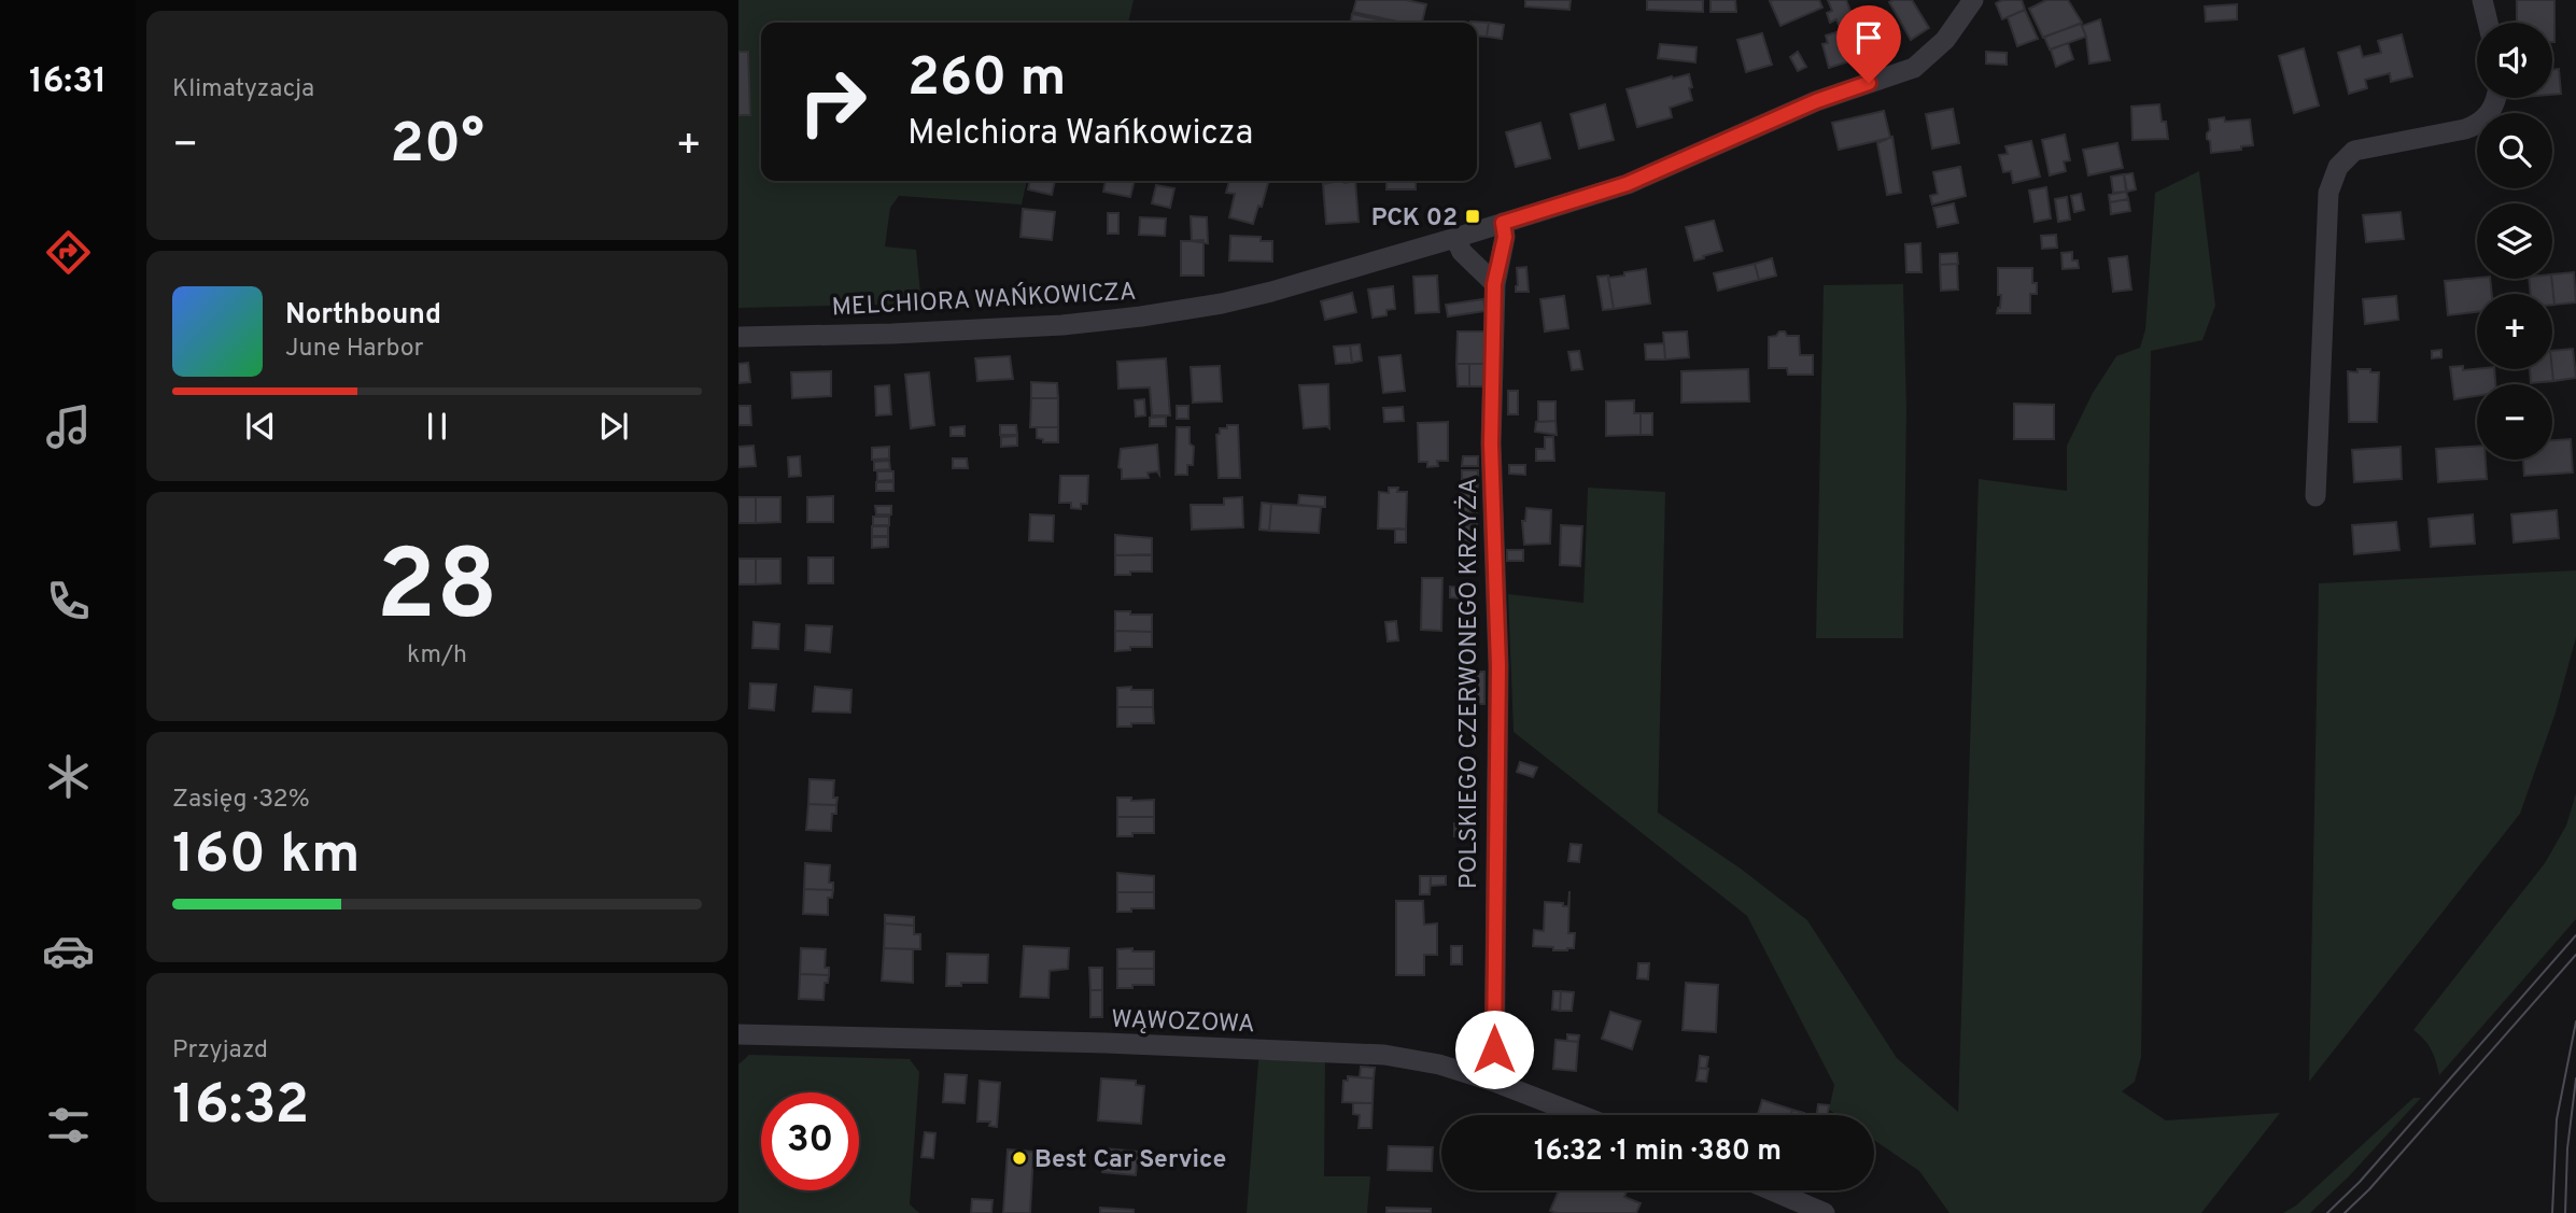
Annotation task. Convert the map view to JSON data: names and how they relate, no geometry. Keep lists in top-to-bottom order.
{
  "streets": {
    "street": ["MELCHIORA WAŃKOWICZA", "POLSKIEGO CZERWONEGO KRZYŻA", "WĄWOZOWA"]
  },
  "crossings": [
    ["MELCHIORA WAŃKOWICZA", "POLSKIEGO CZERWONEGO KRZYŻA"],
    ["POLSKIEGO CZERWONEGO KRZYŻA", "WĄWOZOWA"]
  ],
  "places": {
    "transit": ["PCK 02"],
    "other": ["Best Car Service"]
  },
  "page": {
    "tabs": "16:31",
    "tile": [
      "Klimatyzacja",
      ["28", "km/h"],
      ["Zasięg · 32%", "160 km"],
      ["Przyjazd", "16:32"]
    ],
    "map_buttons": ["+", "−"],
    "turn": ["260 m", "Melchiora Wańkowicza"],
    "heat": ["−", "20°", "+"],
    "song": ["Northbound", "June Harbor"],
    "limit": "30",
    "trip": "16:32 · 1 min · 380 m"
  }
}
